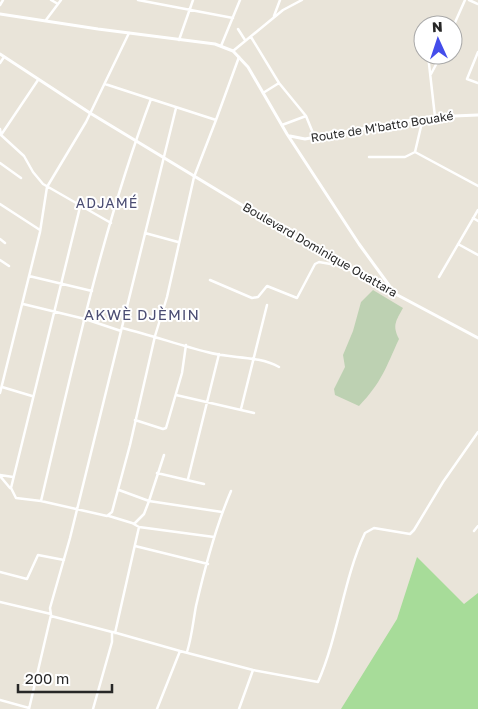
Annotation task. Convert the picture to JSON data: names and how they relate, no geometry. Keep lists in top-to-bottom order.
{
  "streets": {
    "street": ["Route de M'batto Bouaké", "Boulevard Dominique Ouattara"]
  },
  "districts": ["ADJAMÉ", "AKWÈ DJÈMIN"],
  "scale_bar": "200 m",
  "north": "top"
}
